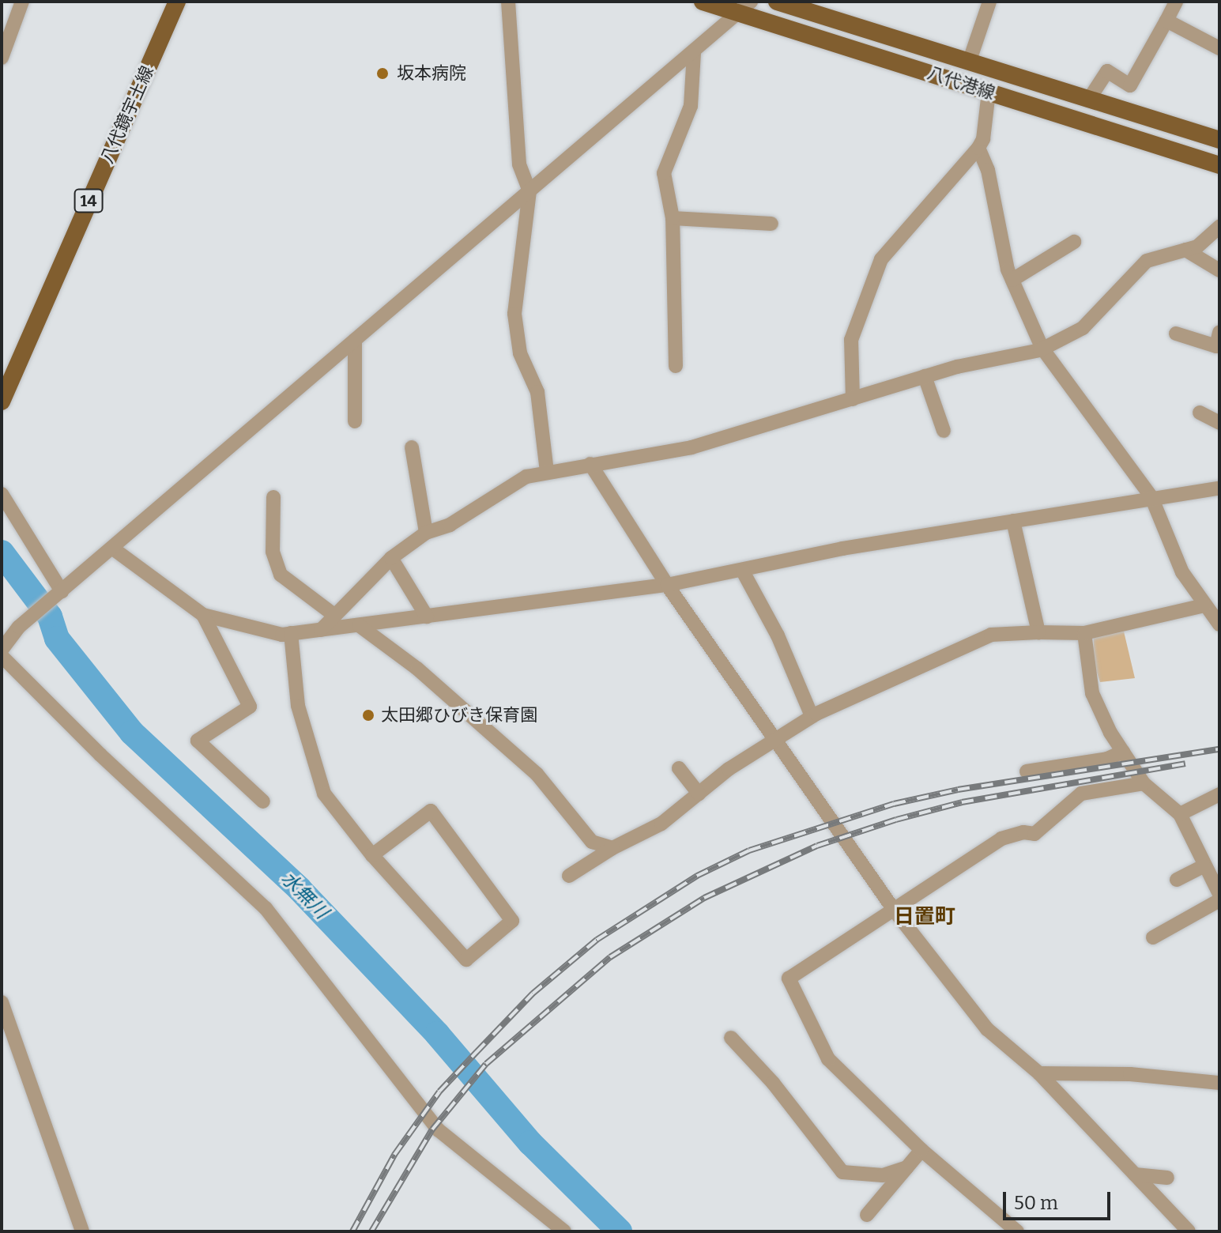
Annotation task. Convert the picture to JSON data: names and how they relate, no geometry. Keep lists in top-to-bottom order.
{
  "streets": {
    "main road": ["八代港線", "八代鏡宇土線", "14"]
  },
  "districts": ["日置町"],
  "water": ["水無川"],
  "places": ["坂本病院", "太田郷ひびき保育園"],
  "scale_bar": "50 m"
}
